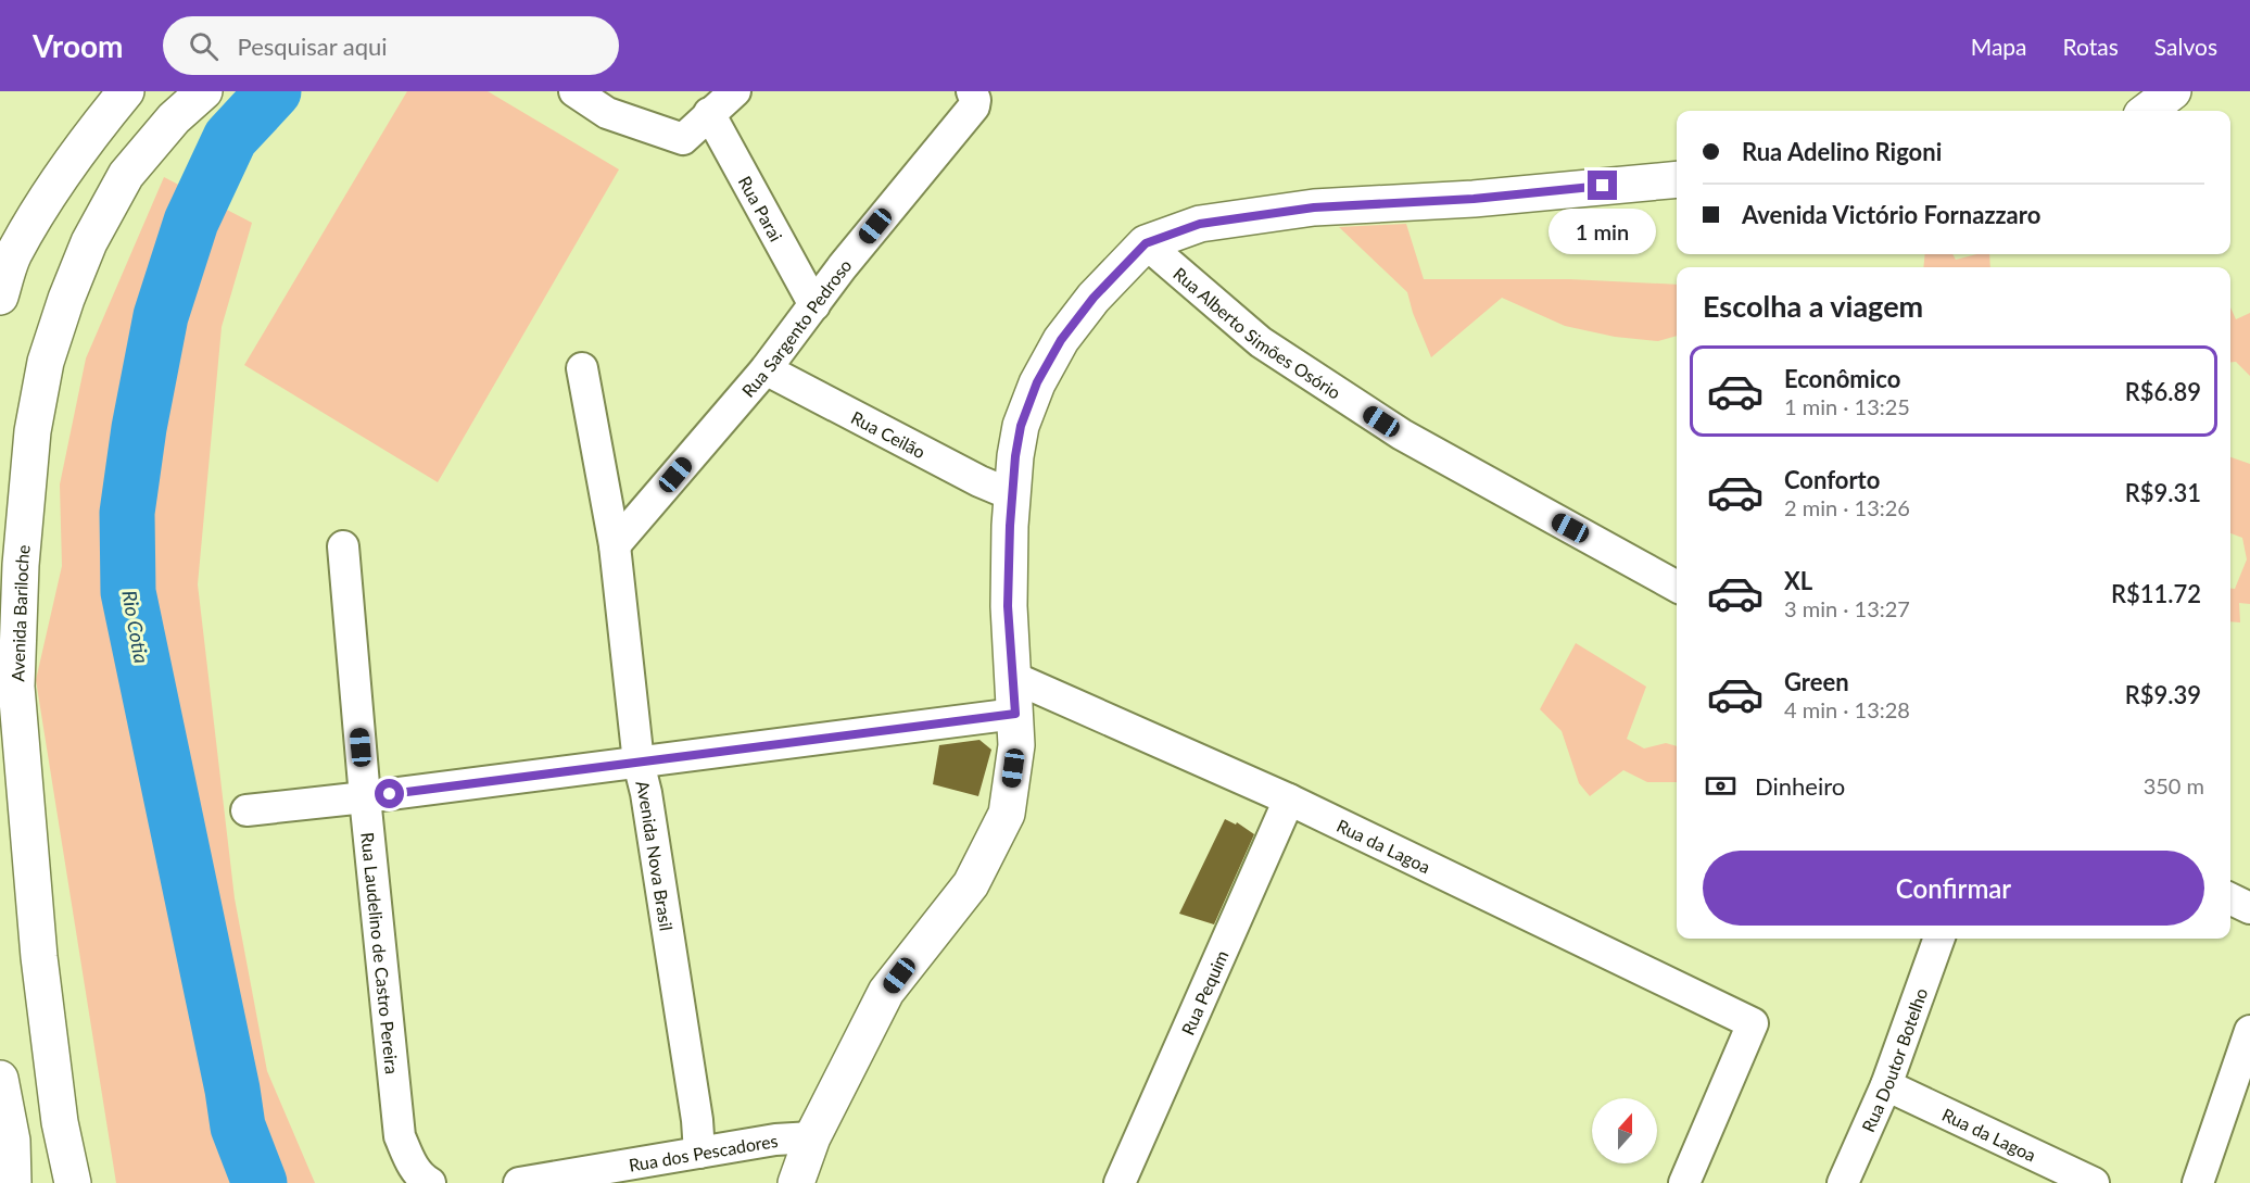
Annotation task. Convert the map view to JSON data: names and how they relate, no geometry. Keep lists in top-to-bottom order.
{
  "streets": {
    "street": [
      "Rua Parai",
      "Rua Sargento Pedroso",
      "Rua Alberto Simões Osório",
      "Rua Ceilão",
      "Avenida Bariloche",
      "Rua da Lagoa",
      "Avenida Nova Brasil",
      "Rua Laudelino de Castro Pereira",
      "Rua Pequim",
      "Rua Doutor Botelho",
      "Rua dos Pescadores"
    ]
  },
  "crossings": [
    ["Rua Parai", "Rua Sargento Pedroso"],
    ["Rua Sargento Pedroso", "Rua Ceilão"],
    ["Rua Sargento Pedroso", "Avenida Nova Brasil"],
    ["Rua da Lagoa", "Rua Pequim"],
    ["Rua da Lagoa", "Rua Doutor Botelho"],
    ["Avenida Nova Brasil", "Rua dos Pescadores"]
  ],
  "water": ["Rio Cotia"],
  "north": "top",
  "page": {
    "header": "Vroom",
    "search": "Pesquisar aqui",
    "nav": ["Mapa", "Rotas", "Salvos"],
    "banner": ["Rua Adelino Rigoni", "Avenida Victório Fornazzaro"],
    "bubble": "1 min",
    "heading": "Escolha a viagem",
    "list": [
      {
        "name": "Econômico",
        "note": "1 min · 13:25",
        "value": "R$6.89"
      },
      {
        "name": "Conforto",
        "note": "2 min · 13:26",
        "value": "R$9.31"
      },
      {
        "name": "XL",
        "note": "3 min · 13:27",
        "value": "R$11.72"
      },
      {
        "name": "Green",
        "note": "4 min · 13:28",
        "value": "R$9.39"
      }
    ],
    "pay": ["Dinheiro", "350 m"],
    "buttons": "Confirmar"
  }
}
